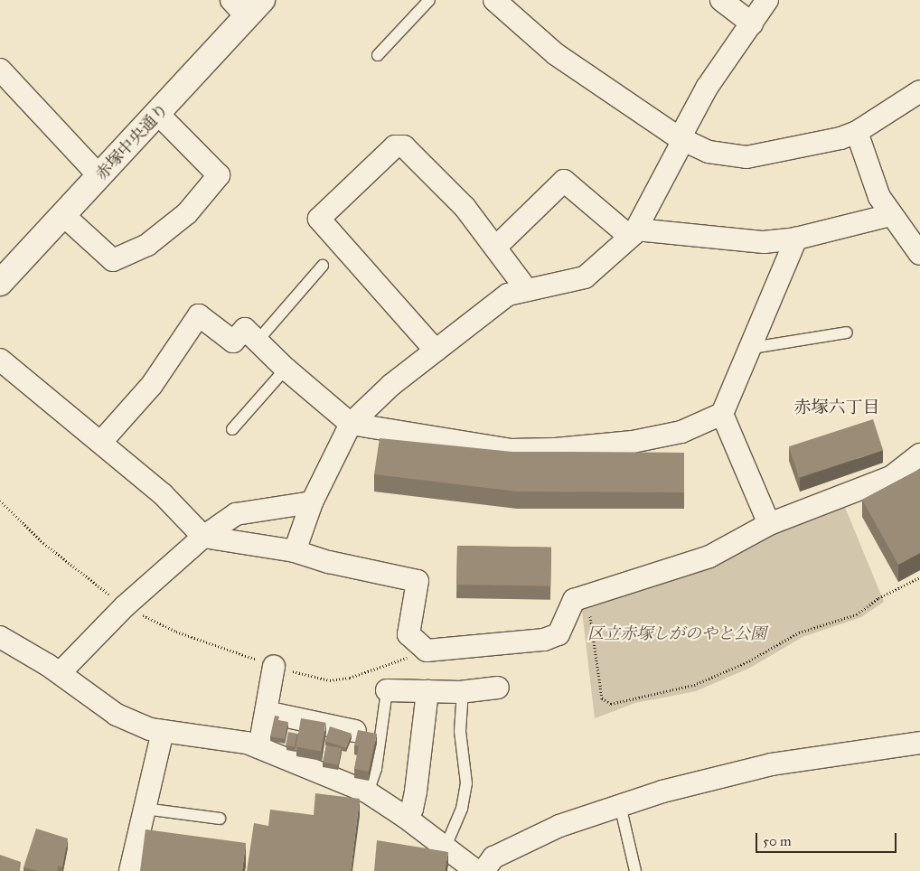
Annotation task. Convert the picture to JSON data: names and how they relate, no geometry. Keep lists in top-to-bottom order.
{
  "streets": {
    "street": ["赤塚中央通り"]
  },
  "districts": ["赤塚六丁目"],
  "parks": ["区立赤塚しがのやと公園"],
  "scale_bar": "50 m"
}
